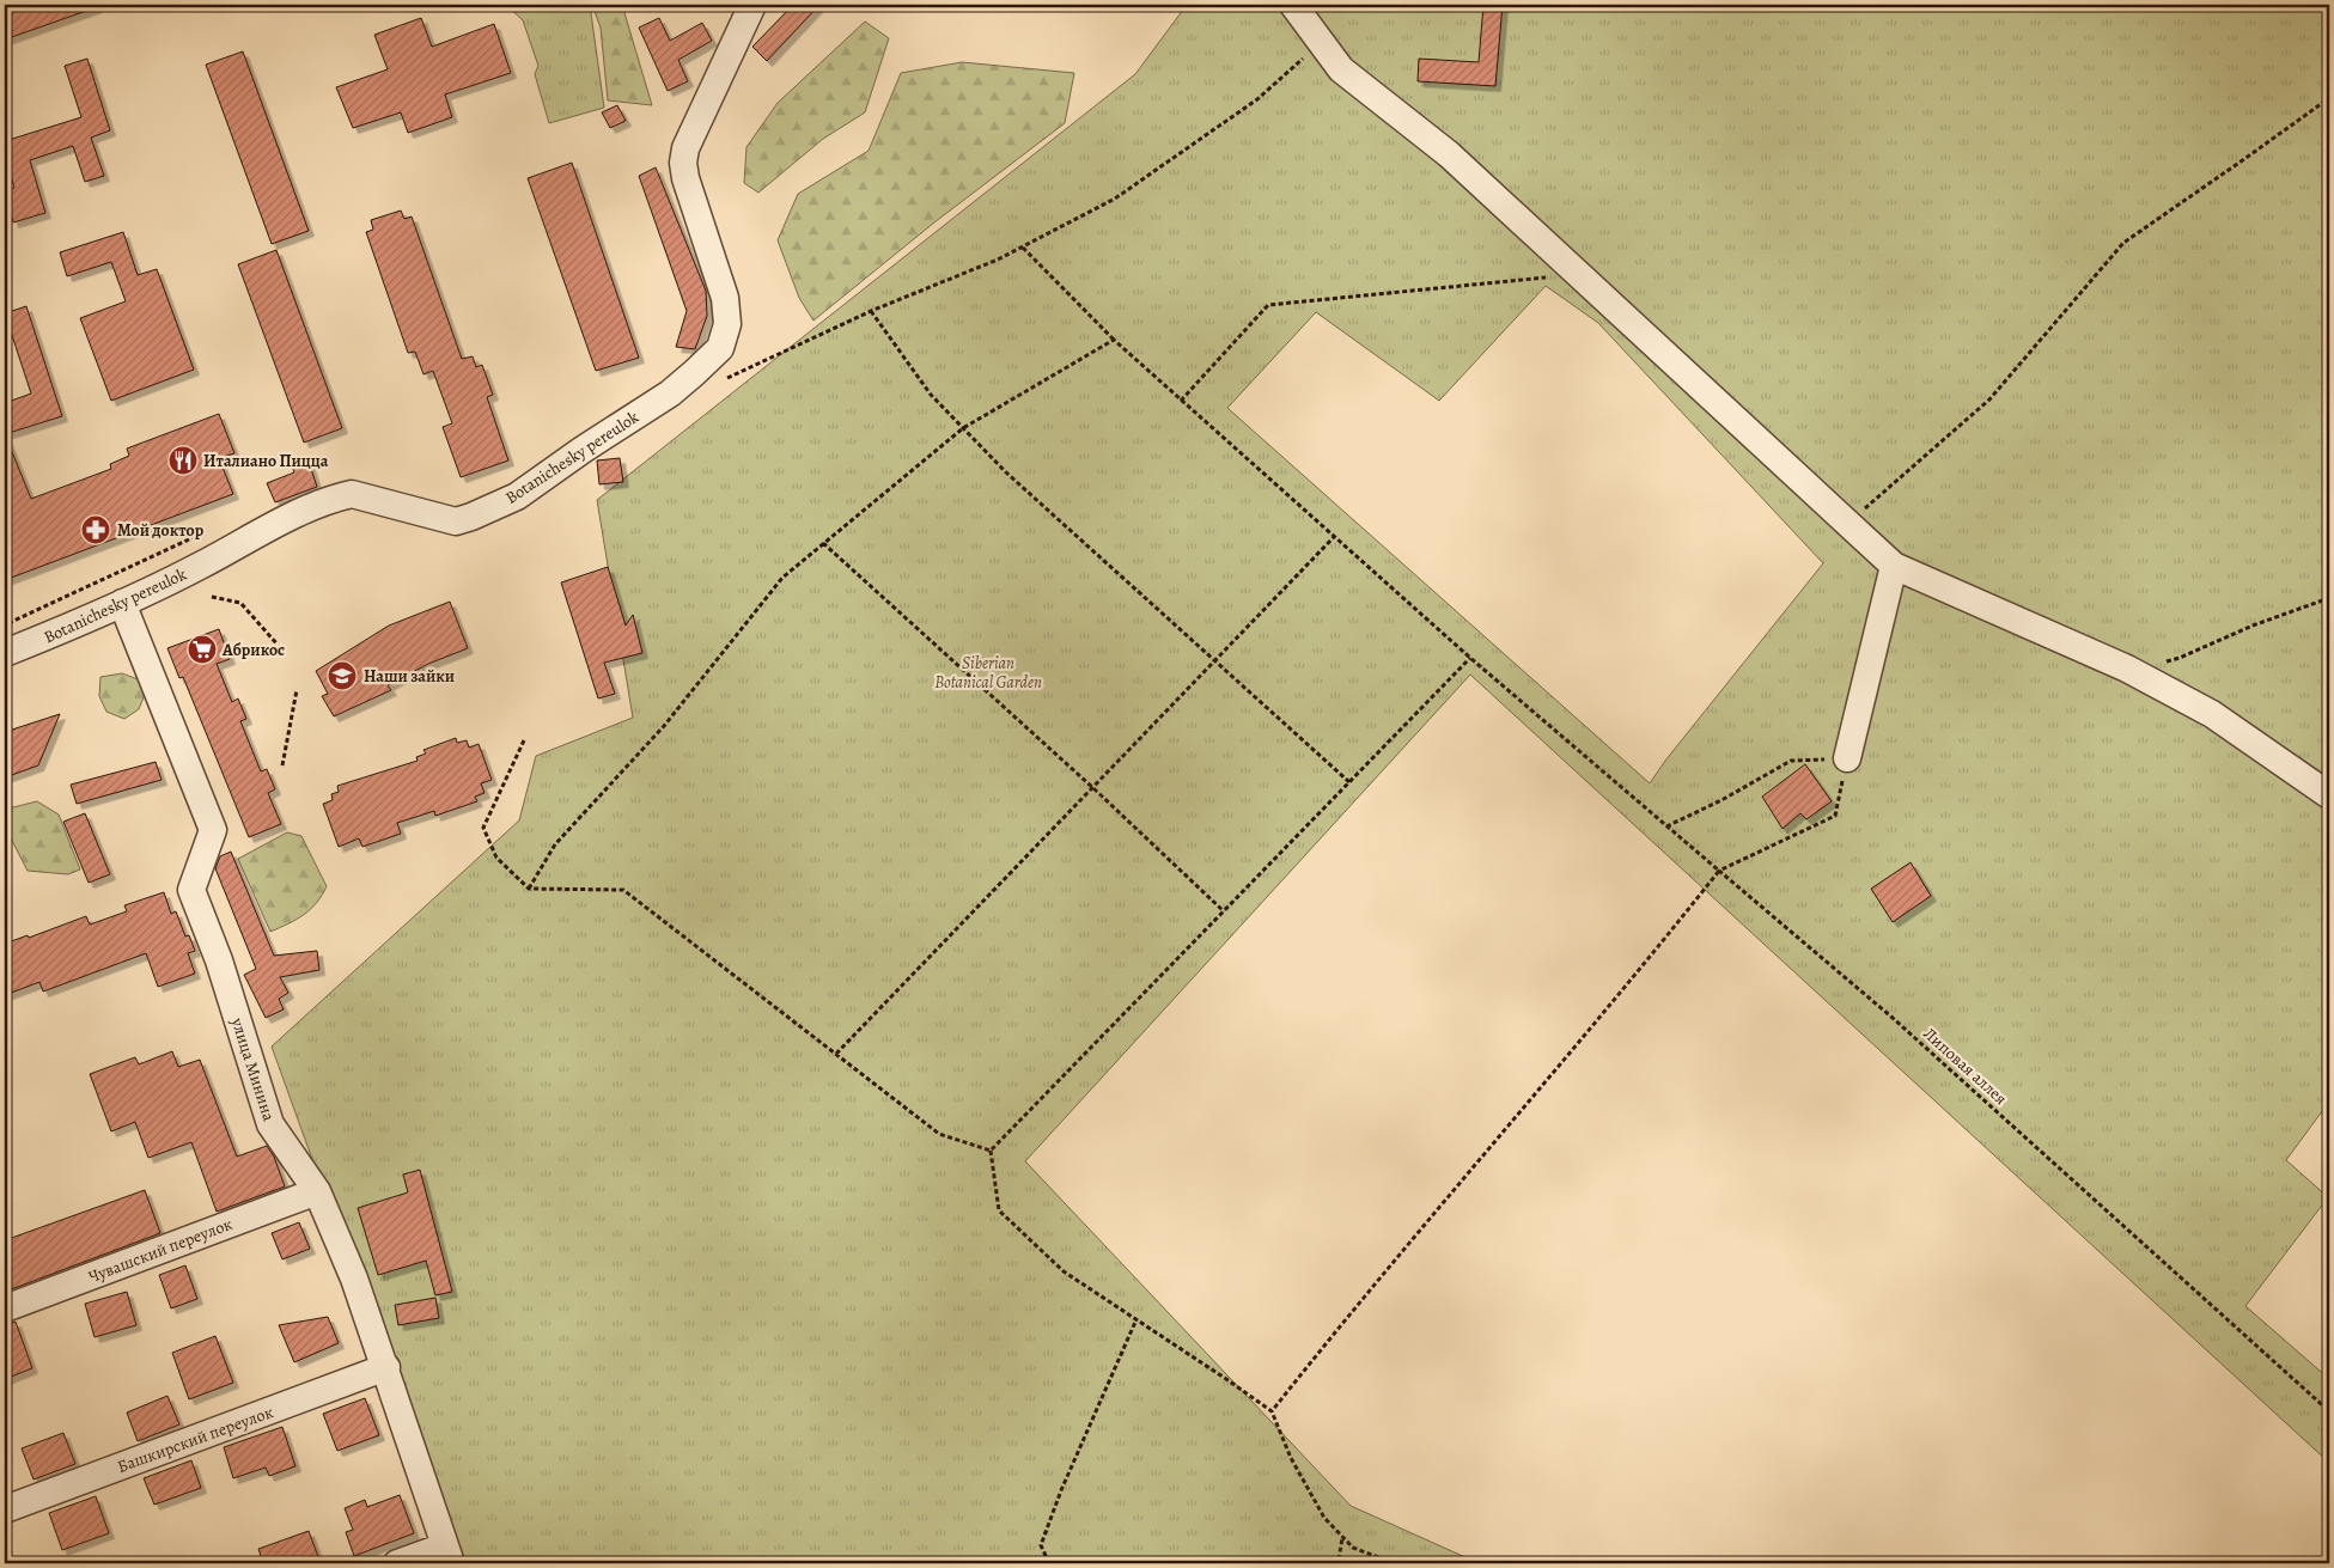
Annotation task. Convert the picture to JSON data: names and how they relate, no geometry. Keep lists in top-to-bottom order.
{
  "streets": {
    "street": [
      "Botanichesky pereulok",
      "улица Минина",
      "Чувашский переулок",
      "Башкирский переулок"
    ],
    "path": ["Липовая аллея"]
  },
  "crossings": [
    ["Botanichesky pereulok", "улица Минина"],
    ["улица Минина", "Чувашский переулок"],
    ["улица Минина", "Башкирский переулок"]
  ],
  "parks": ["Siberian Botanical Garden"],
  "places": {
    "restaurant": ["Италиано Пицца"],
    "pharmacy": ["Мой доктор"],
    "supermarket": ["Абрикос"],
    "school or university": ["Наши зайки"]
  }
}
